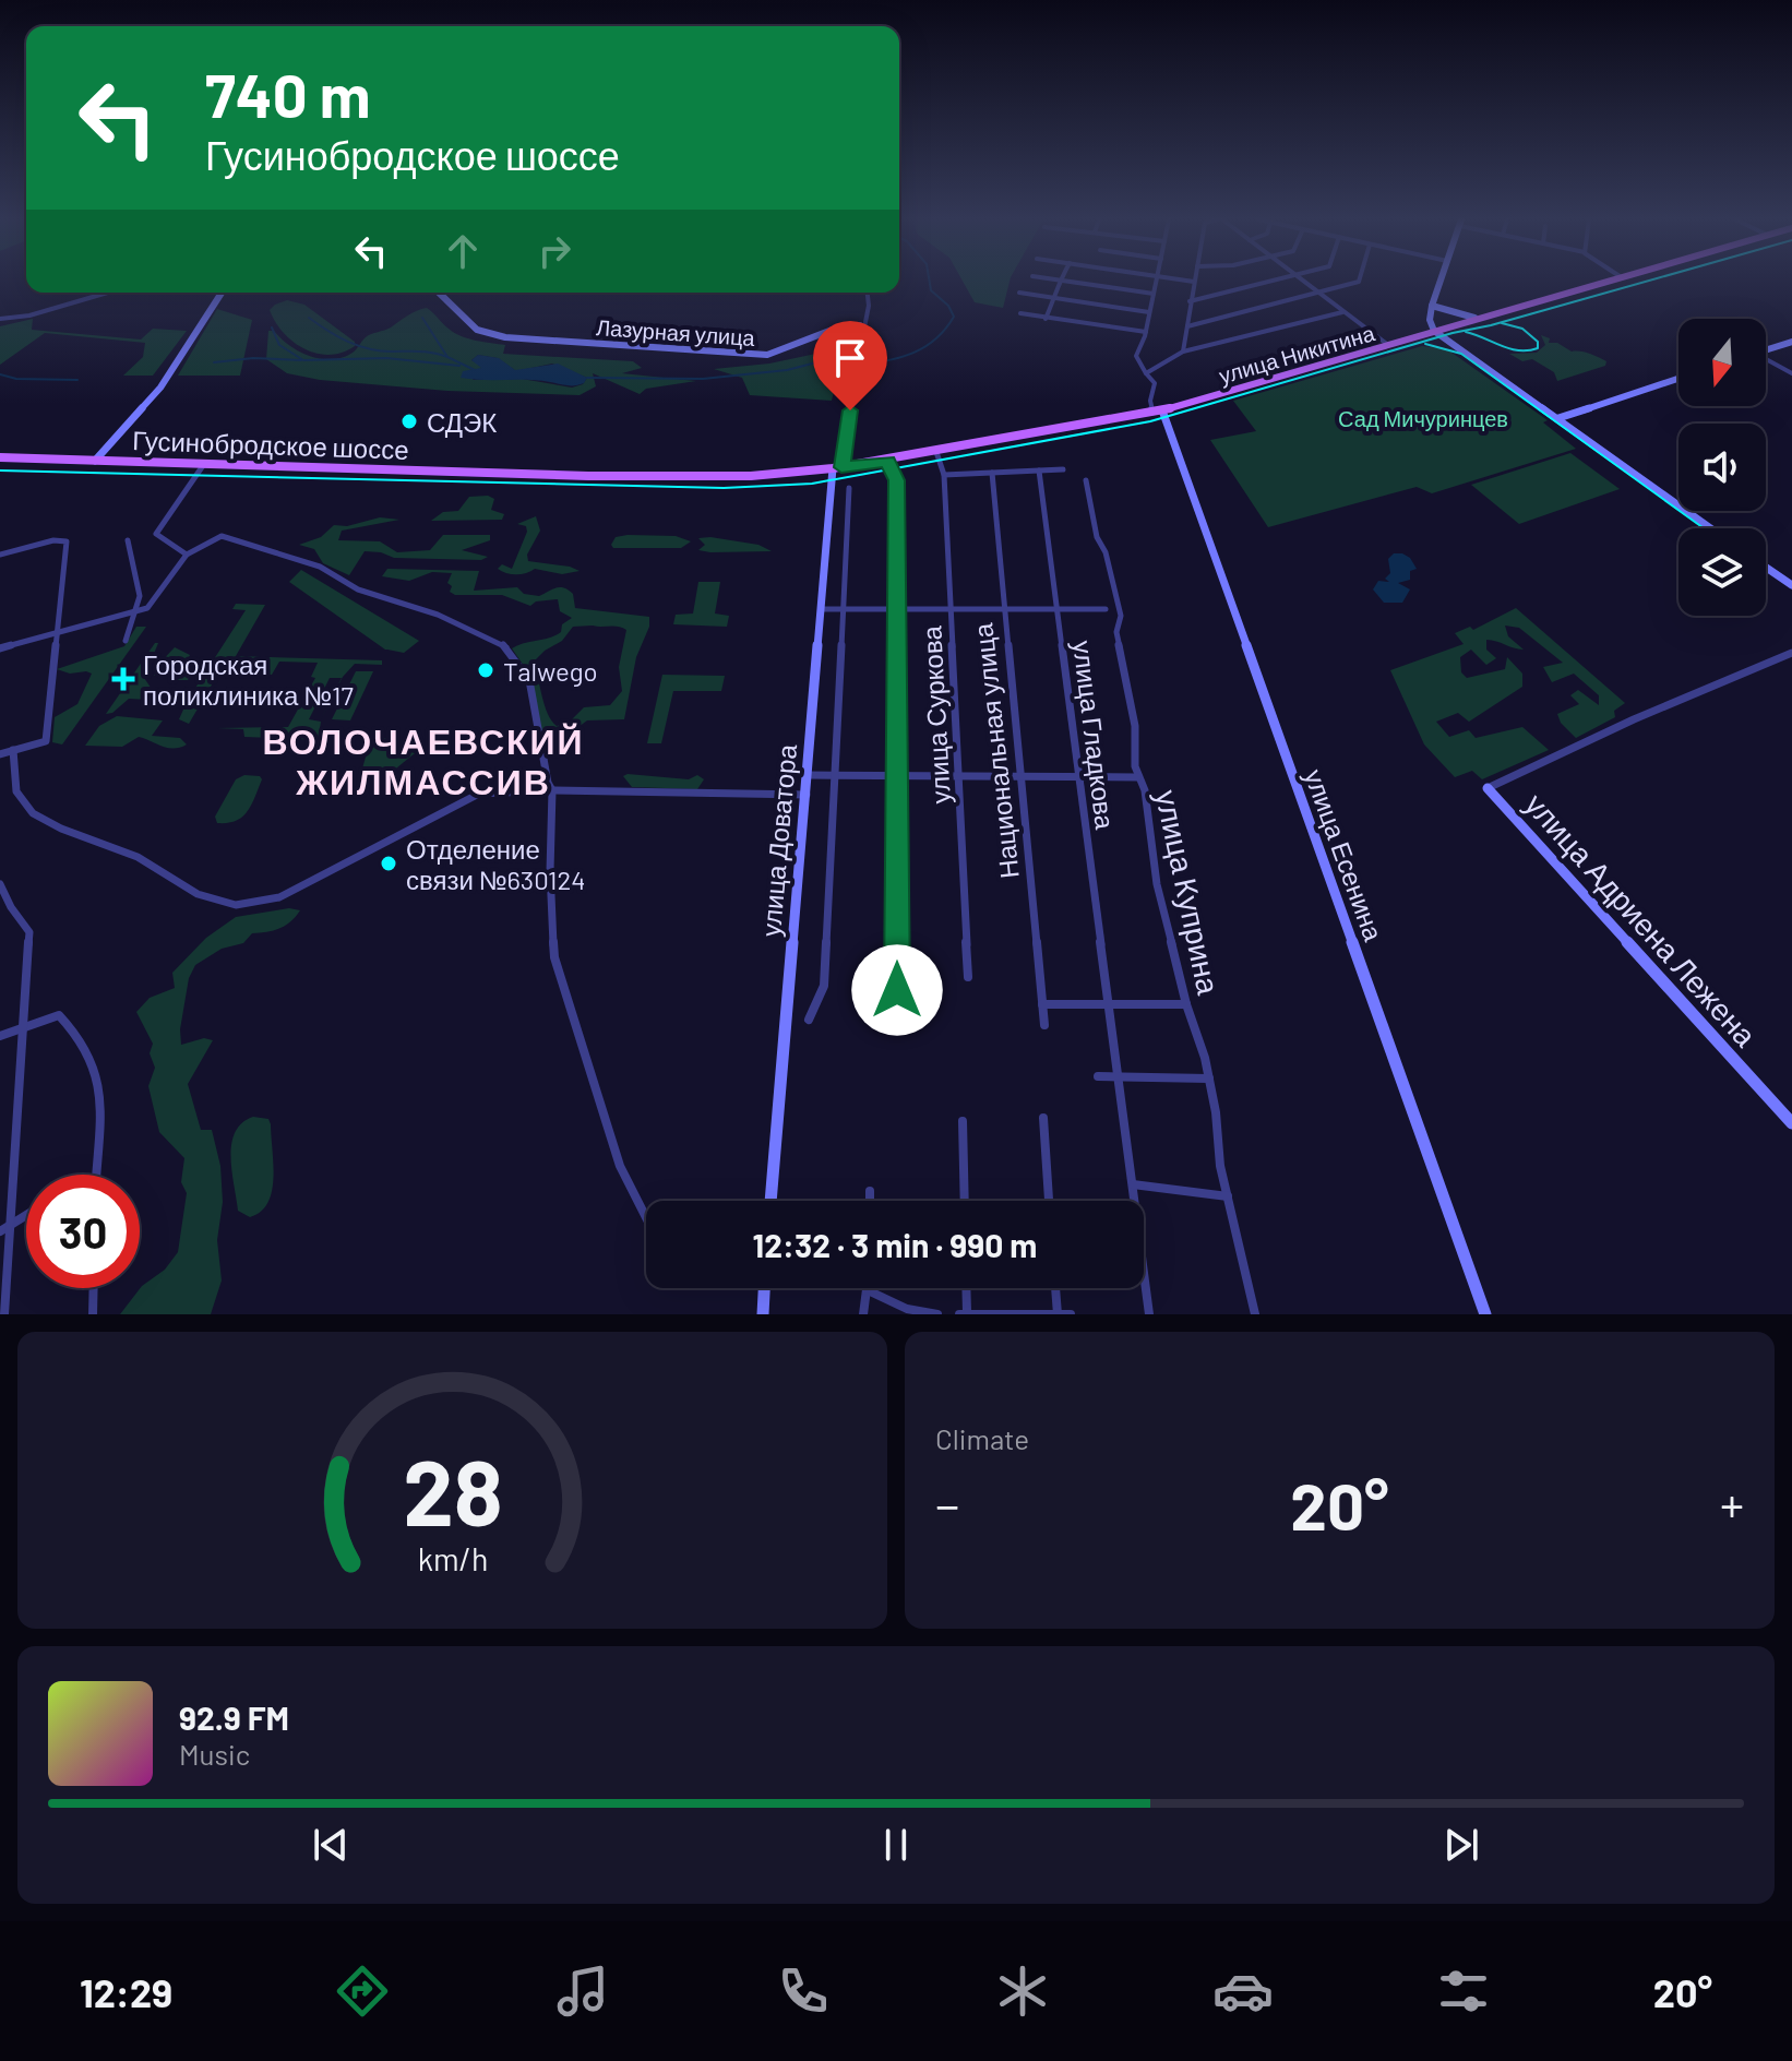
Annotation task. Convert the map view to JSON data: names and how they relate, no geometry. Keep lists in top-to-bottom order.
{
  "streets": {
    "main road": ["улица Никитина", "Гусинобродское шоссе"],
    "street": [
      "Лазурная улица",
      "улица Суркова",
      "улица Гладкова",
      "Национальная улица",
      "улица Доватора",
      "улица Есенина",
      "улица Куприна",
      "улица Адриена Лежена"
    ]
  },
  "crossings": [
    ["улица Никитина", "Гусинобродское шоссе"],
    ["улица Никитина", "улица Есенина"],
    ["Гусинобродское шоссе", "улица Суркова"],
    ["Гусинобродское шоссе", "улица Доватора"],
    ["Гусинобродское шоссе", "улица Есенина"]
  ],
  "districts": ["ВОЛОЧАЕВСКИЙ ЖИЛМАССИВ"],
  "parks": ["Сад Мичуринцев"],
  "places": {
    "other": ["СДЭК", "Talwego", "Отделение связи №630124"],
    "health": ["Городская поликлиника №17"]
  },
  "north": "bottom",
  "page": {
    "turn": ["740 m", "Гусинобродское шоссе"],
    "limit": "30",
    "trip": "12:32 · 3 min · 990 m",
    "tile": "Climate",
    "heat": ["−", "20°", "+"],
    "song": ["92.9 FM", "Music"],
    "tabs": ["12:29", "20°"],
    "gauge": ["28", "km/h"]
  }
}
